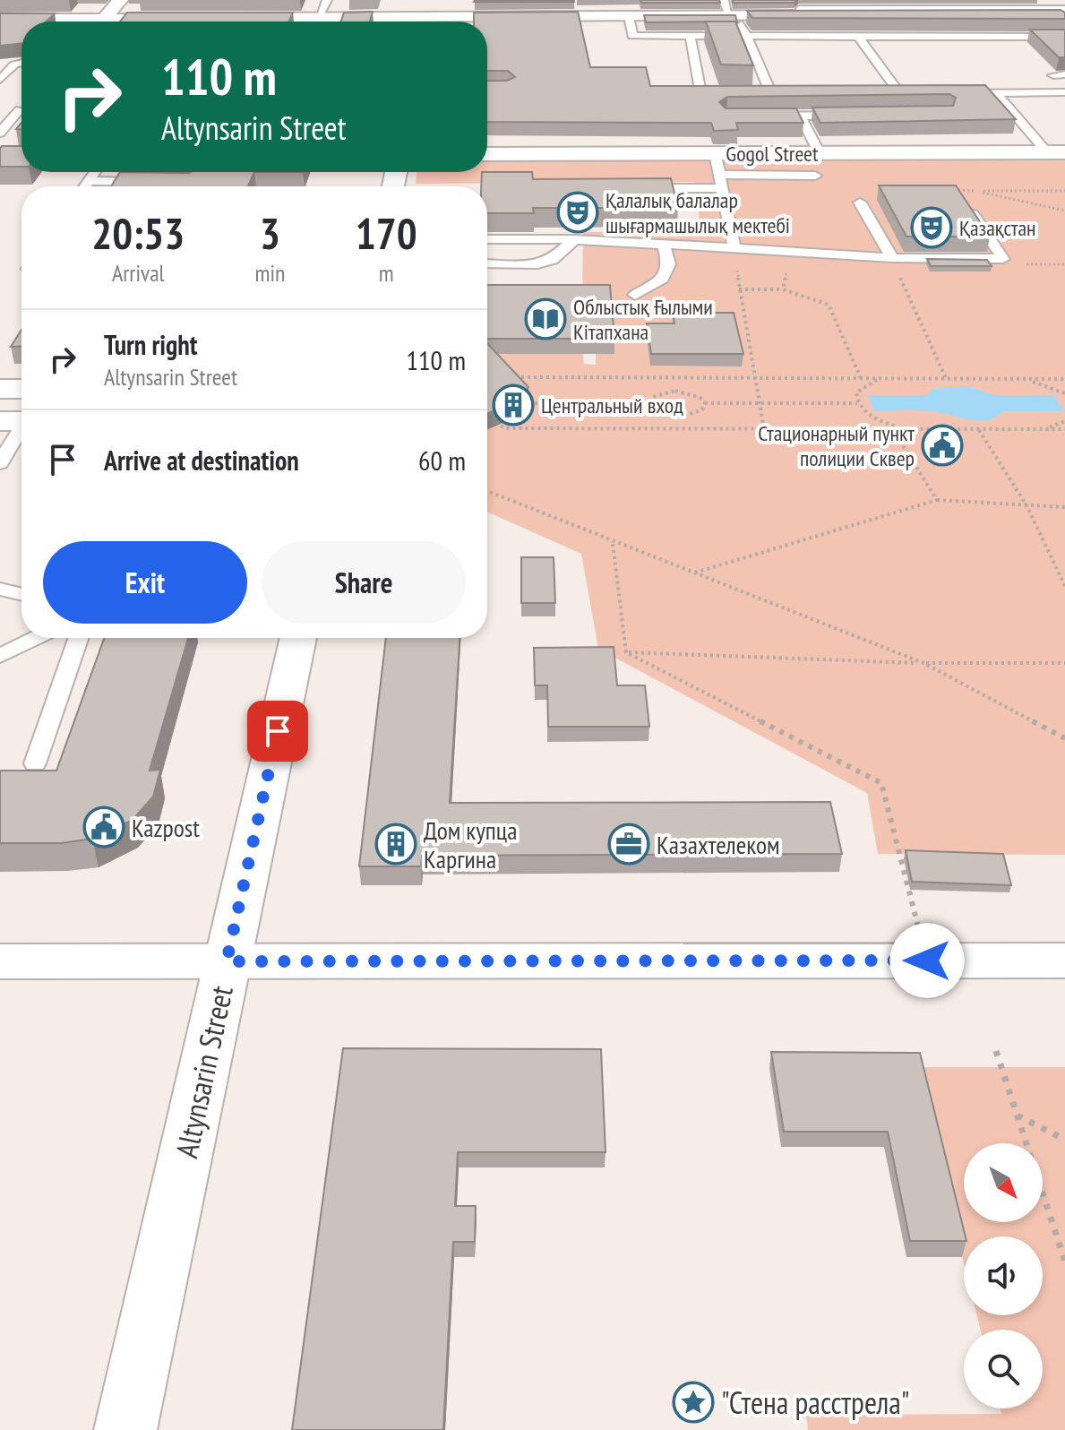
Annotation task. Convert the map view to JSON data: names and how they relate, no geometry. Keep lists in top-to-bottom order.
{
  "streets": {
    "street": ["Gogol Street", "Altynsarin Street"]
  },
  "places": {
    "theatre": ["Қалалық балалар шығармашылық мектебі", "Қазақстан"],
    "library": ["Облыстық Ғылыми Кітапхана"],
    "building": ["Центральный вход", "Дом купца Каргина"],
    "public building": ["Стационарный пункт полиции Сквер", "Kazpost"],
    "office": ["Казахтелеком"],
    "place": ["\"Стена расстрела\""]
  },
  "north": "bottom right",
  "page": {
    "turn": ["110 m", "Altynsarin Street"],
    "eta": [
      "20:53",
      "Arrival",
      "3",
      "min",
      "170",
      "m"
    ],
    "list": [
      {
        "name": "Turn right",
        "note": "Altynsarin Street",
        "value": "110 m"
      },
      {
        "name": "Arrive at destination",
        "value": "60 m"
      }
    ],
    "buttons": ["Exit", "Share"]
  }
}
